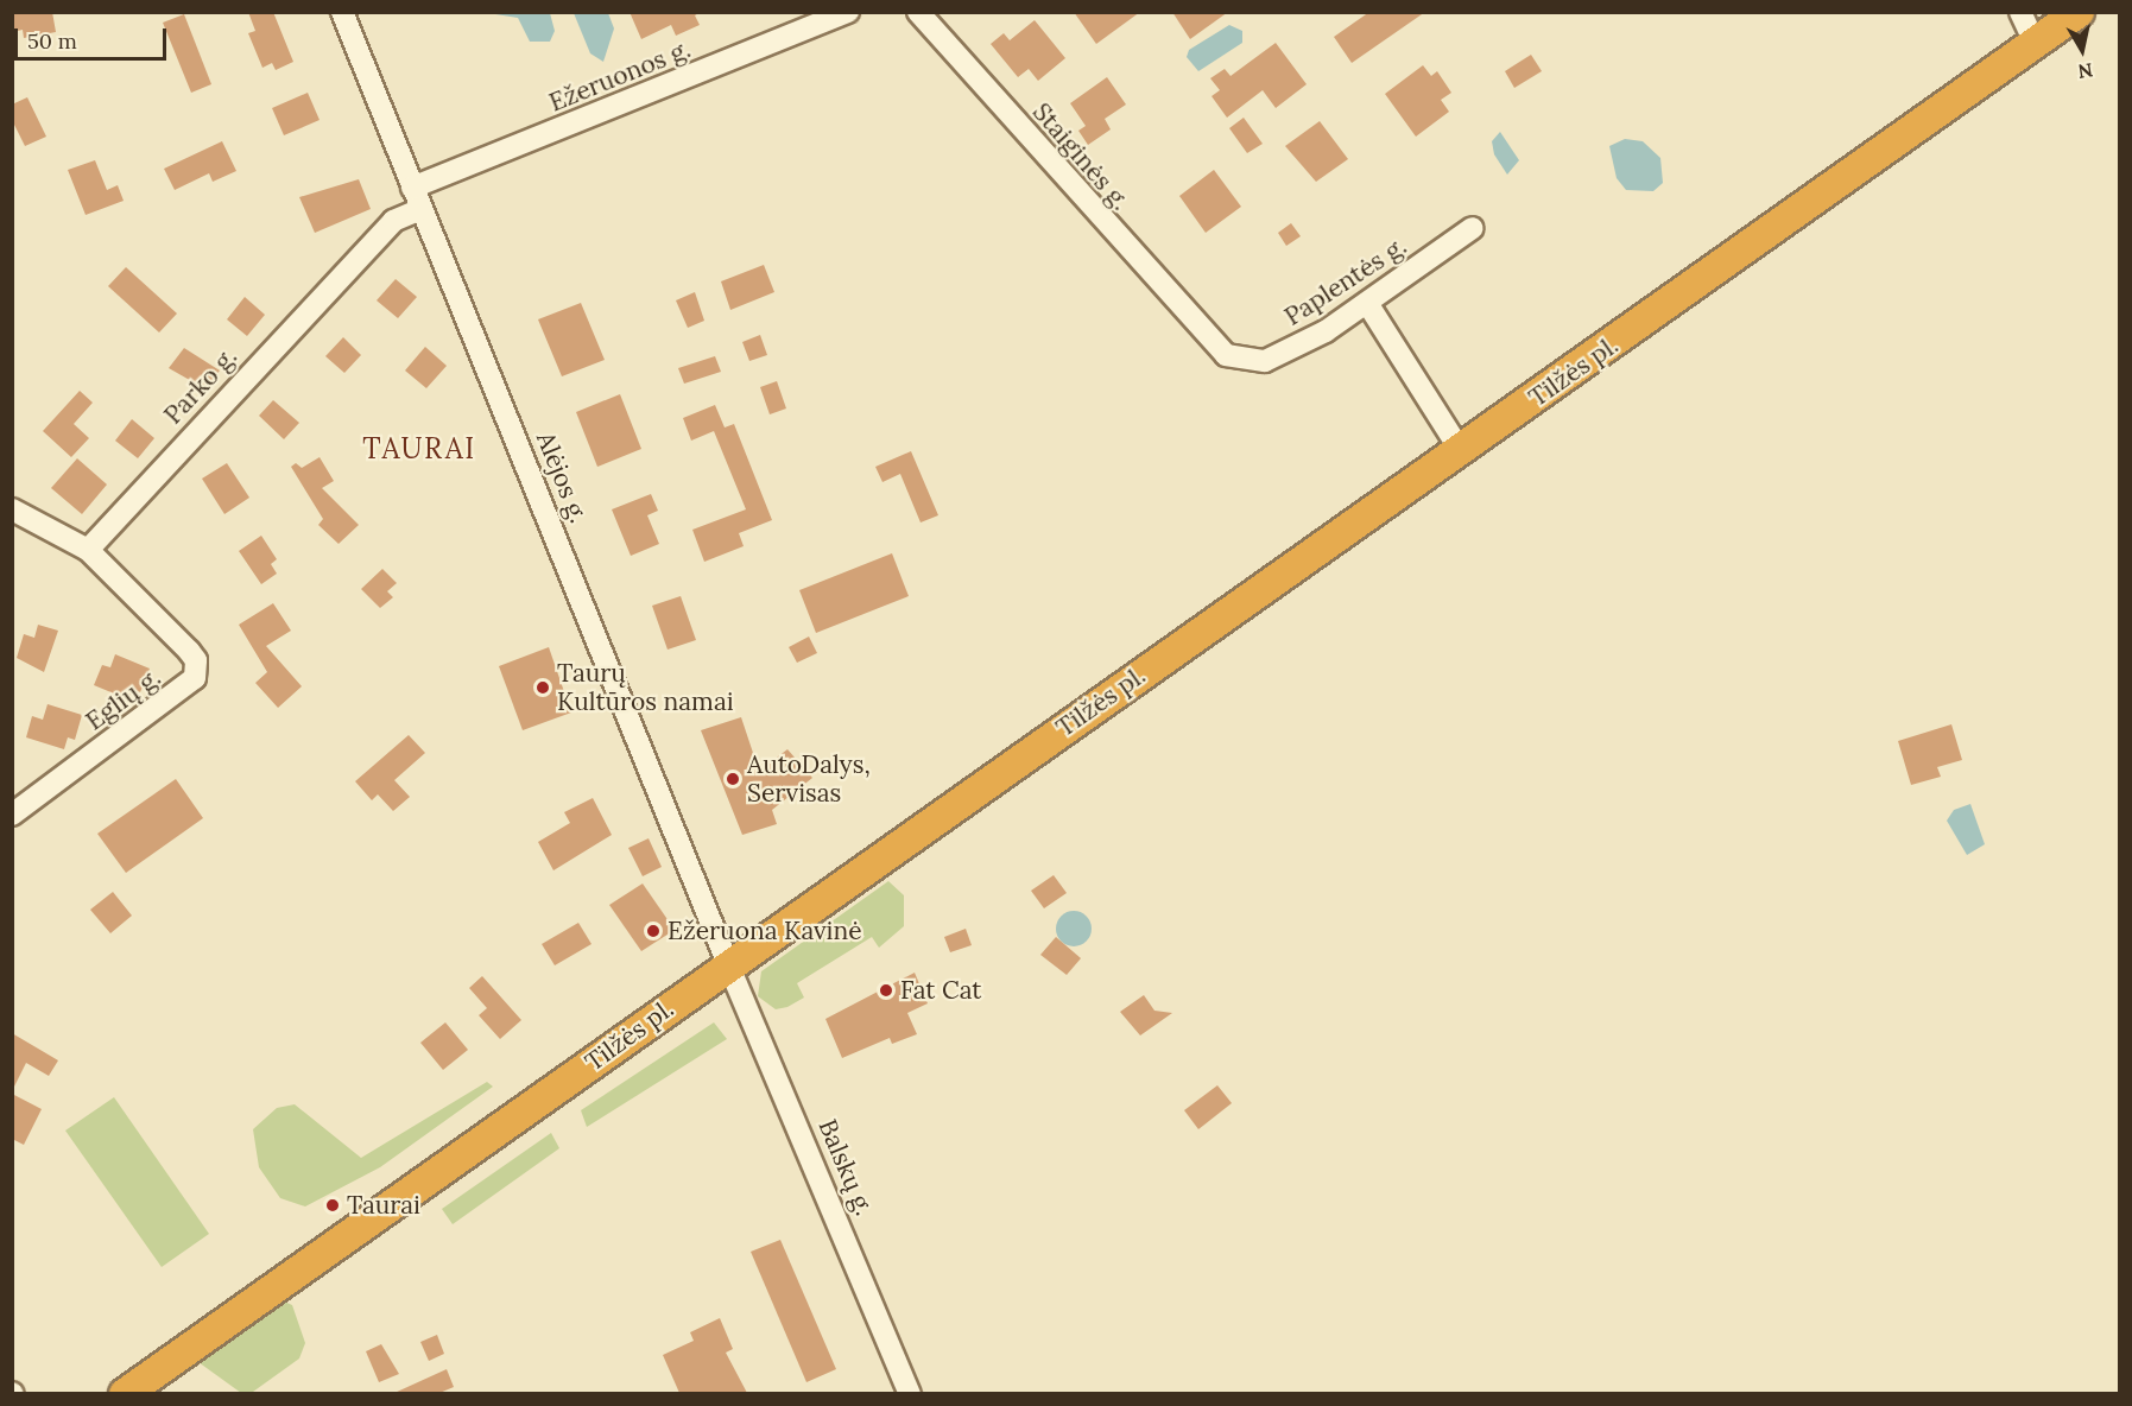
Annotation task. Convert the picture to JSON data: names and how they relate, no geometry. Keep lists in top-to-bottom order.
{
  "streets": {
    "highway": ["Tilžės pl."],
    "street": [
      "Ežeruonos g.",
      "Staiginės g.",
      "Paplentės g.",
      "Parko g.",
      "Alėjos g.",
      "Eglių g.",
      "Balskų g."
    ]
  },
  "crossings": [
    ["Ežeruonos g.", "Alėjos g."],
    ["Staiginės g.", "Paplentės g."],
    ["Tilžės pl.", "Alėjos g."],
    ["Tilžės pl.", "Balskų g."],
    ["Parko g.", "Alėjos g."],
    ["Parko g.", "Eglių g."],
    ["Alėjos g.", "Balskų g."]
  ],
  "districts": ["TAURAI"],
  "places": [
    "Taurų Kultūros namai",
    "AutoDalys, Servisas",
    "Ežeruona Kavinė",
    "Fat Cat",
    "Taurai"
  ],
  "scale_bar": "50 m",
  "north": "bottom"
}
